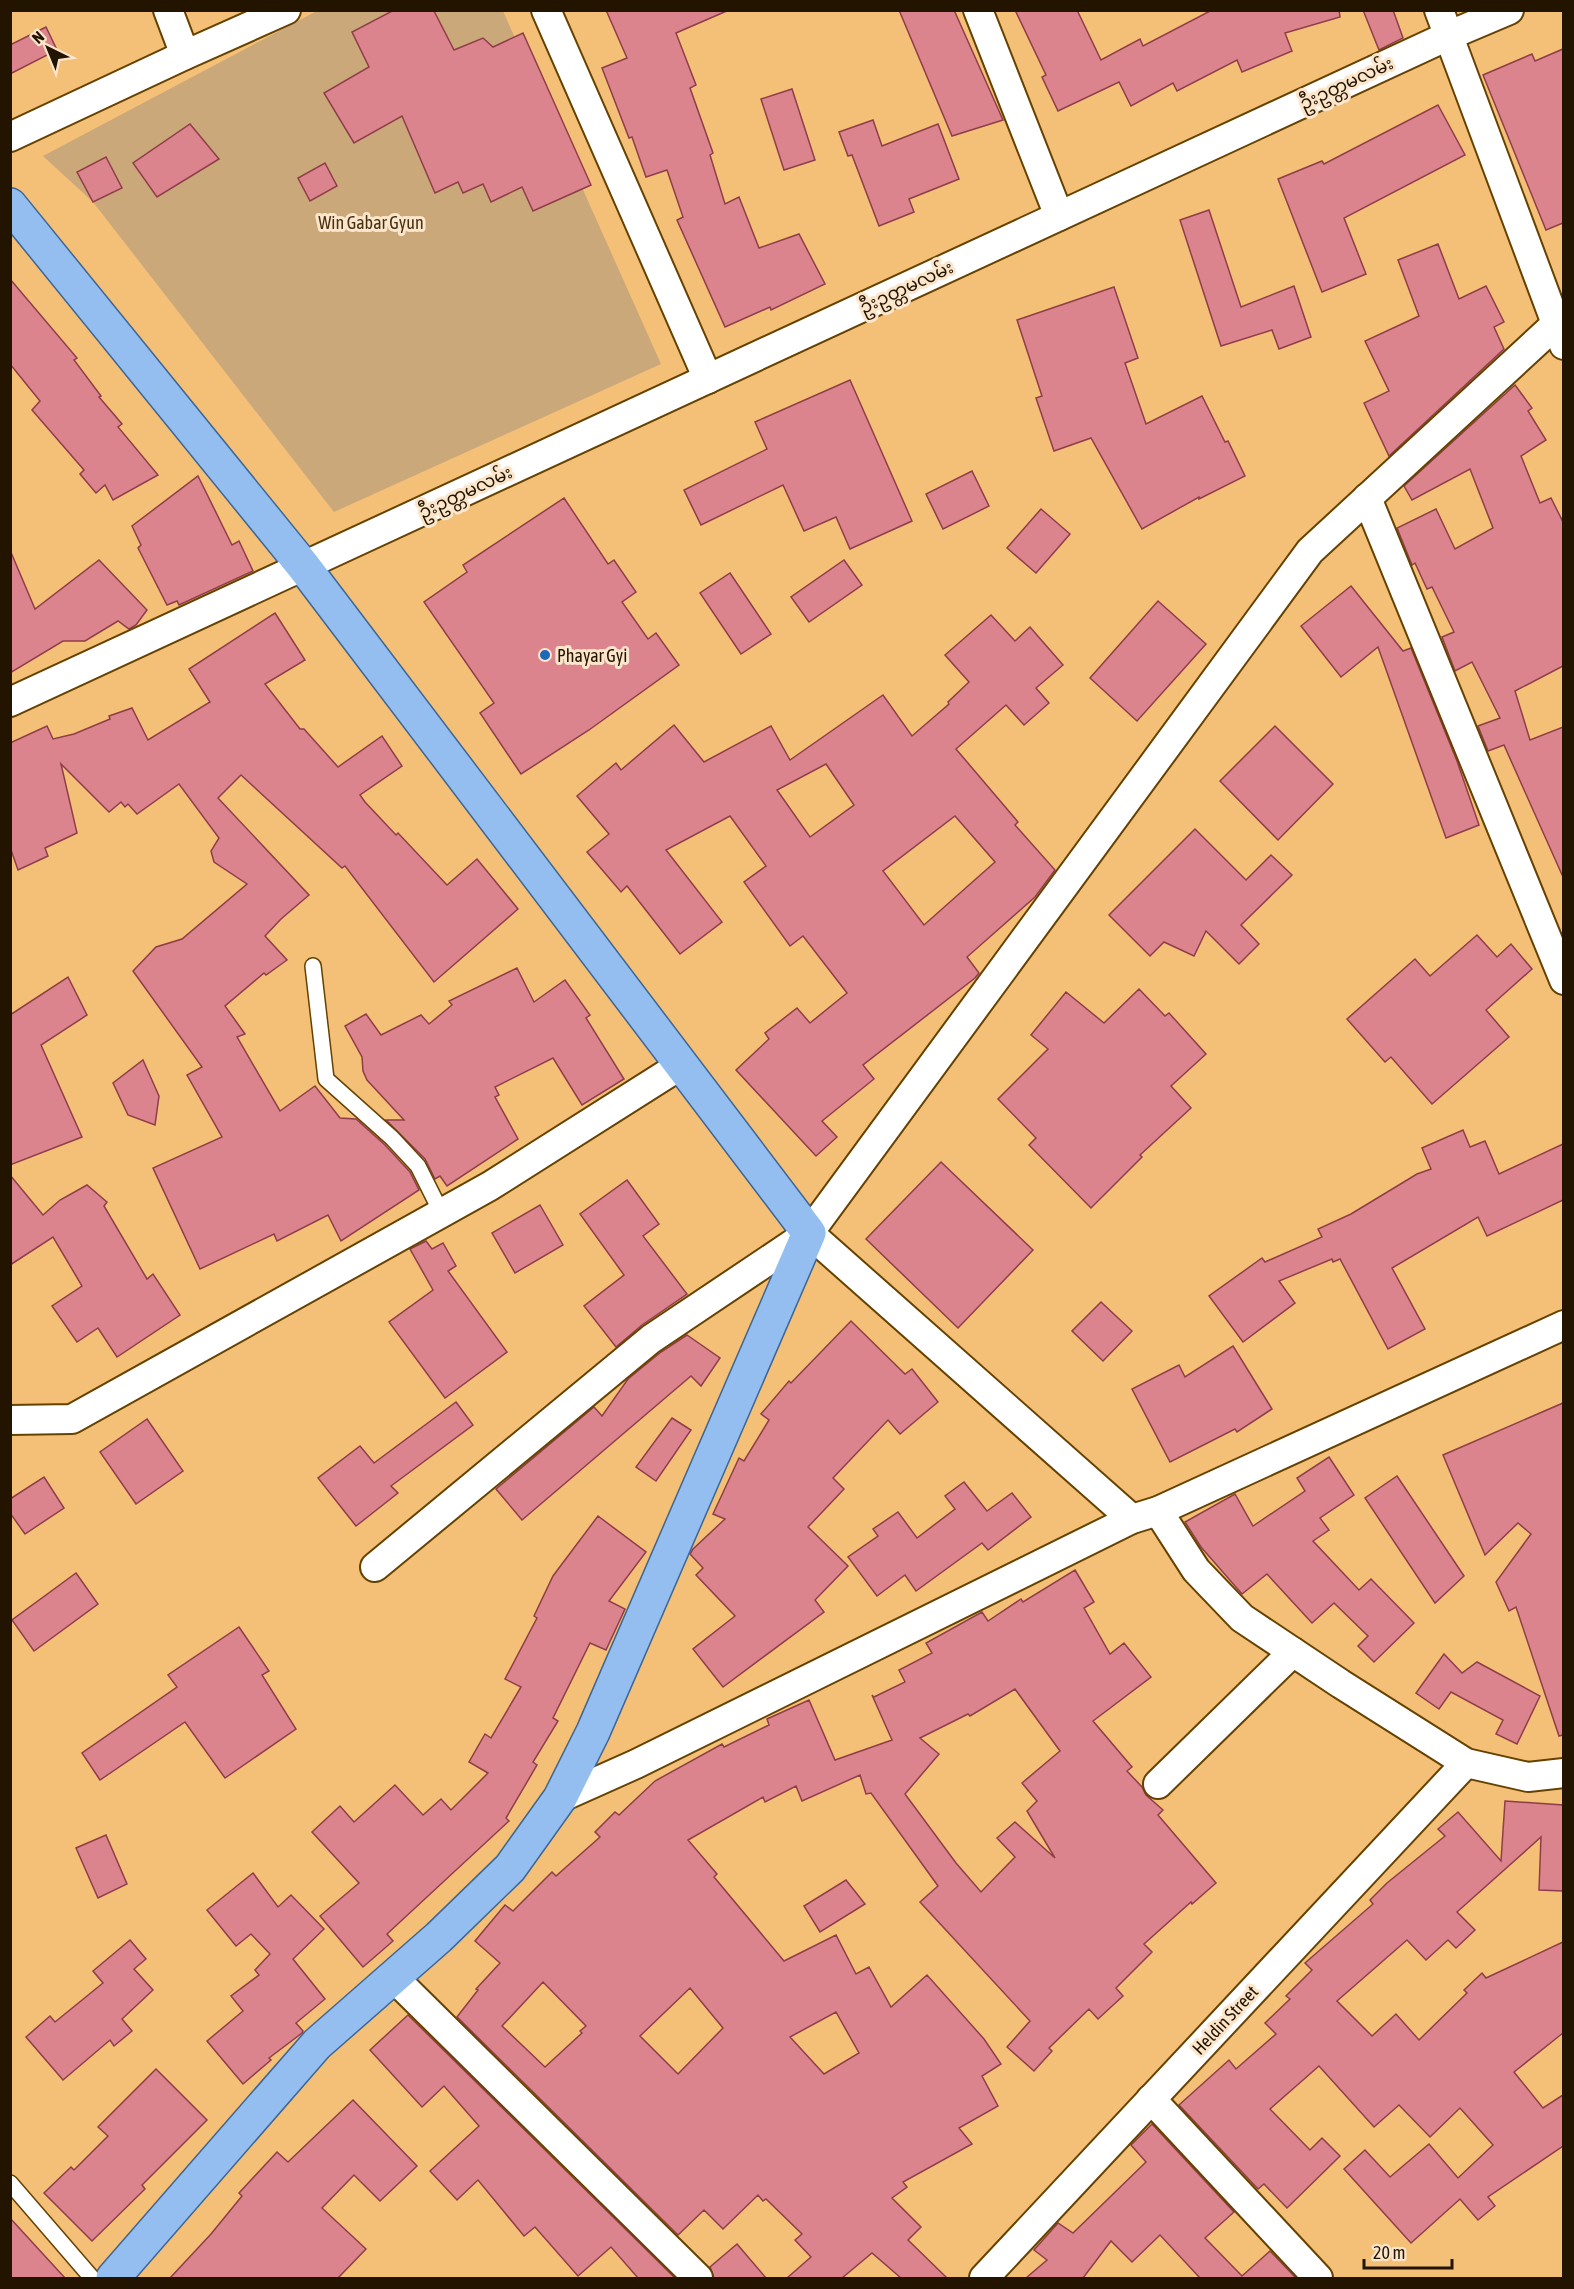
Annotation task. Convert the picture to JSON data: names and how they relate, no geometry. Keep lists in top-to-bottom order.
{
  "streets": {
    "street": ["ဦးဥတ္တမလမ်း", "Heldin Street"]
  },
  "parks": ["Win Gabar Gyun"],
  "places": ["Phayar Gyi"],
  "scale_bar": "20 m",
  "north": "top left"
}
